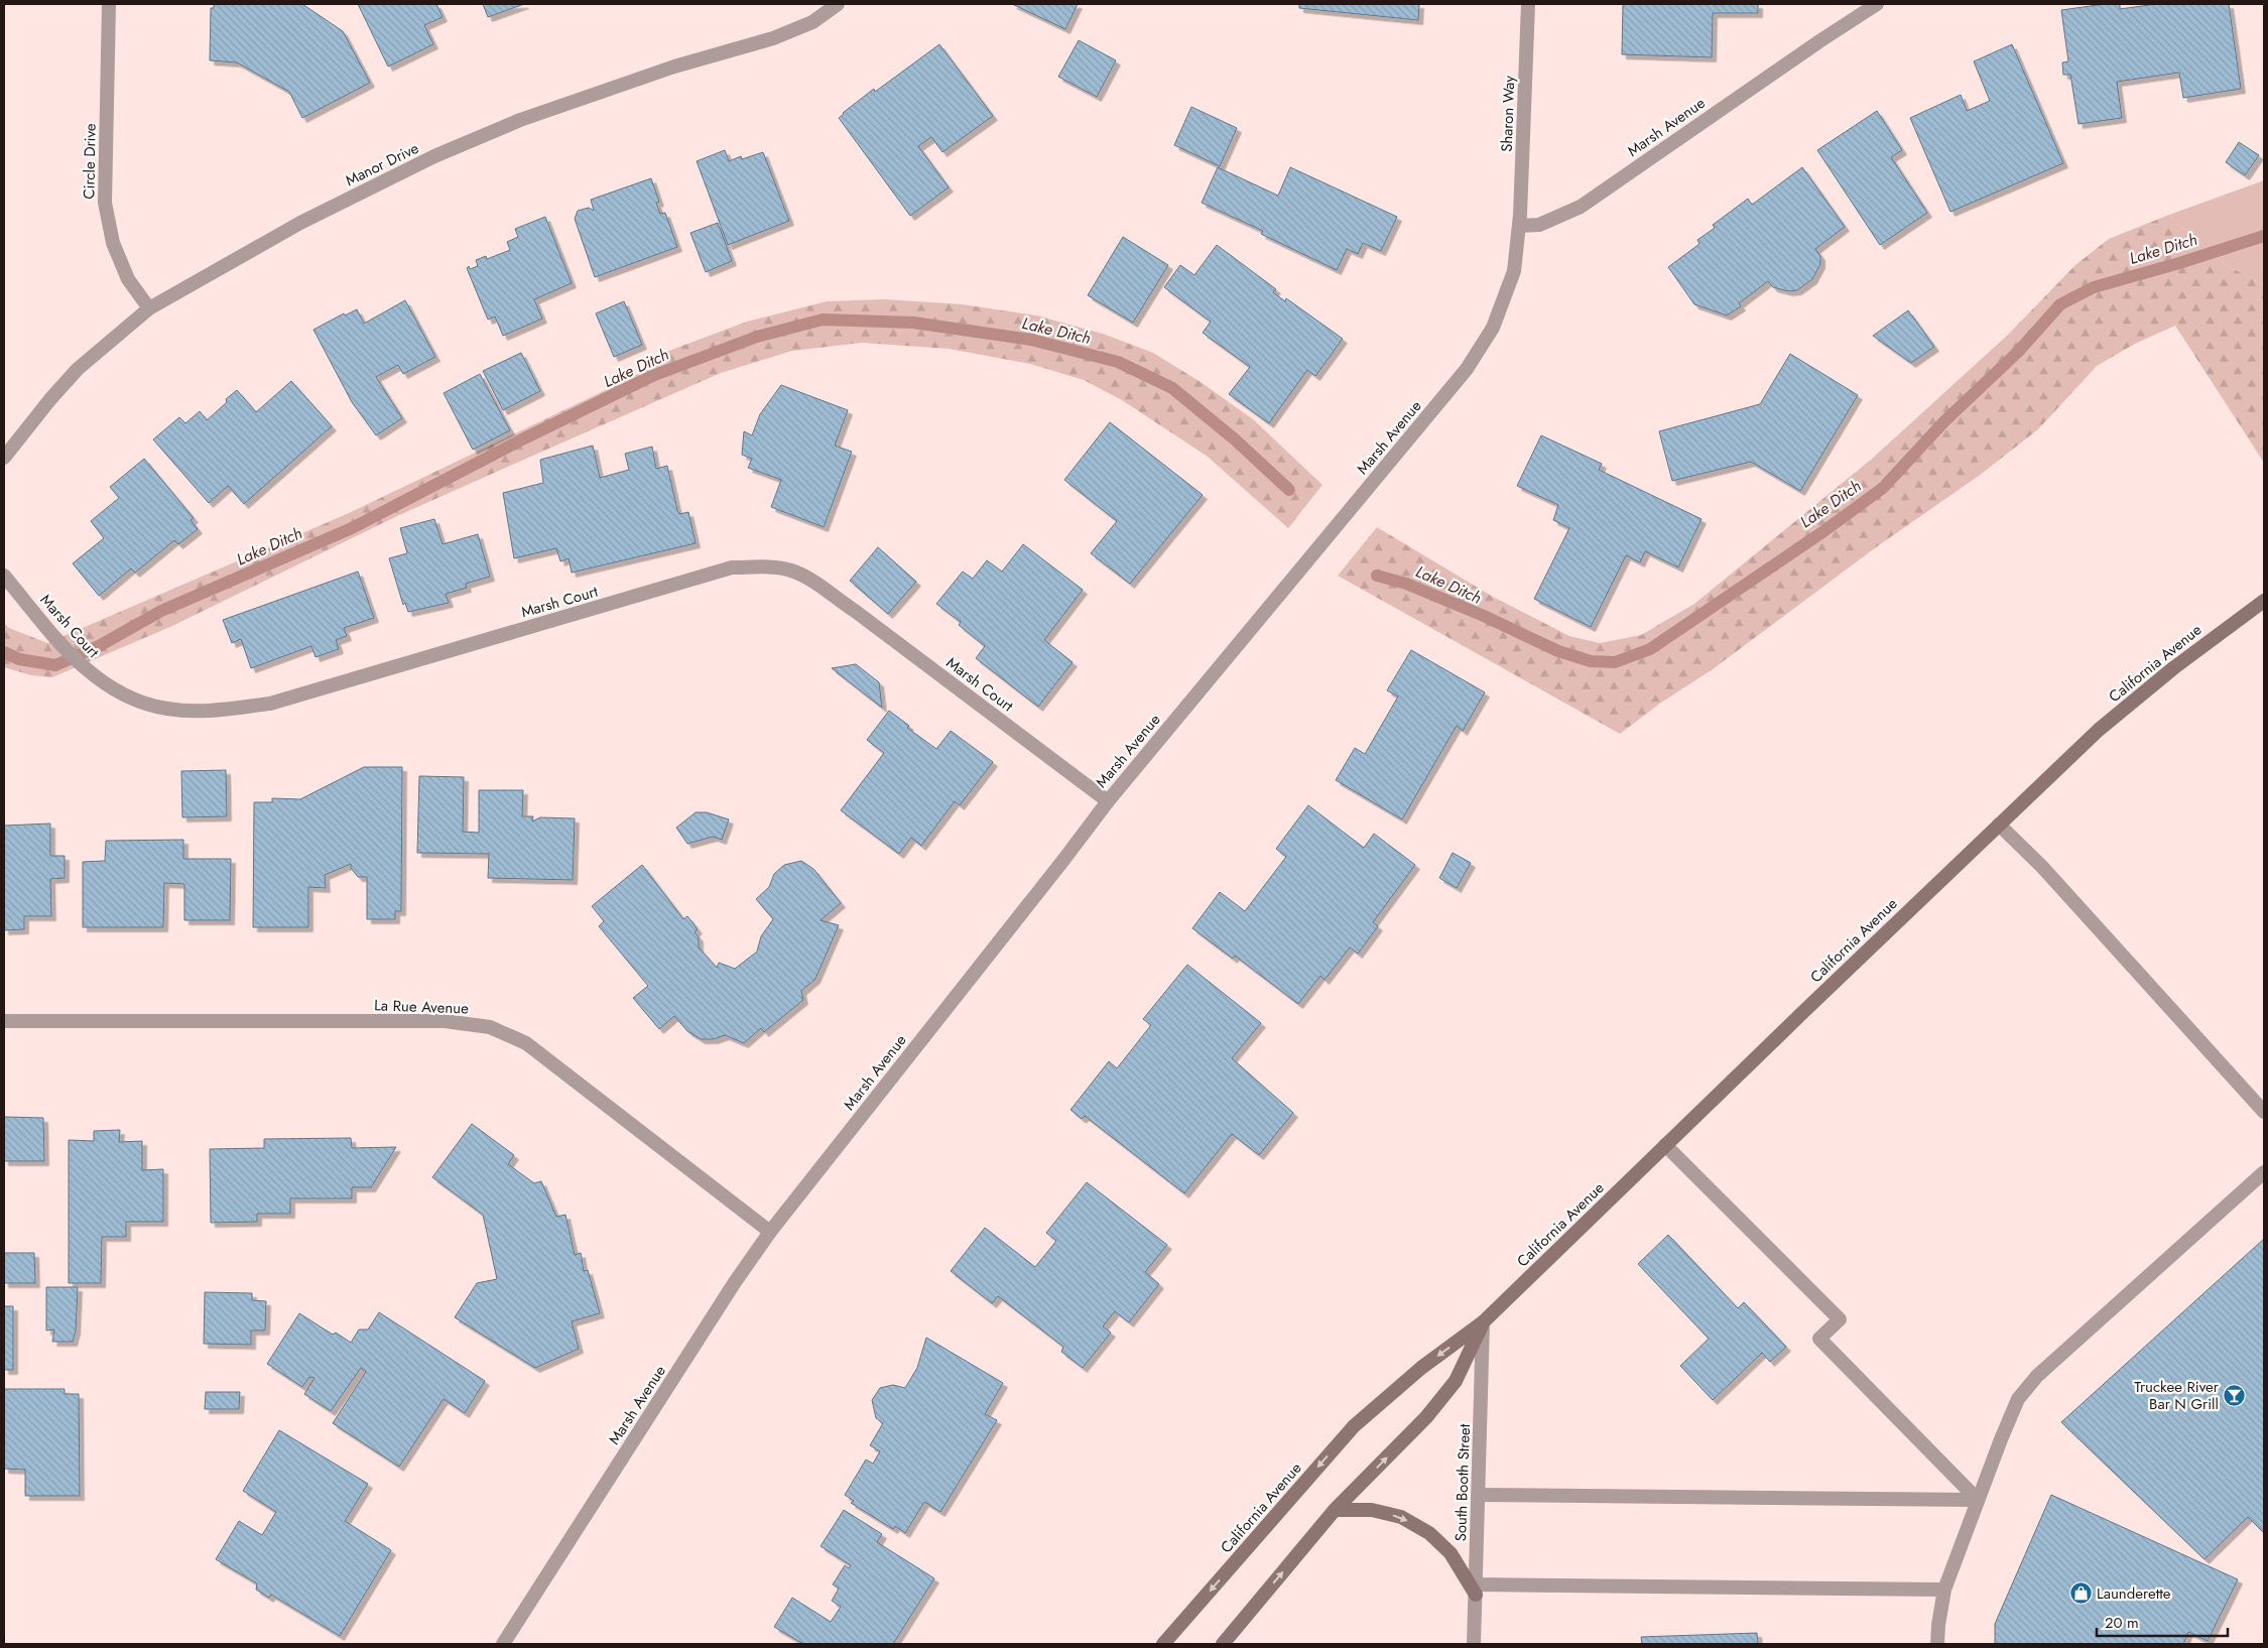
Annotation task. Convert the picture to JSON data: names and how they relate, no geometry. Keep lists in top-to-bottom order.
{
  "streets": {
    "main road": ["California Avenue"],
    "street": [
      "Sharon Way",
      "Marsh Avenue",
      "Circle Drive",
      "Manor Drive",
      "Marsh Court",
      "La Rue Avenue",
      "South Booth Street"
    ]
  },
  "crossings": [
    ["Sharon Way", "Marsh Avenue"],
    ["Marsh Avenue", "Marsh Court"],
    ["Marsh Avenue", "La Rue Avenue"],
    ["Circle Drive", "Manor Drive"],
    ["California Avenue", "South Booth Street"]
  ],
  "water": ["Lake Ditch"],
  "places": {
    "bar": ["Truckee River Bar N Grill"],
    "shop": ["Launderette"]
  },
  "scale_bar": "20 m"
}
